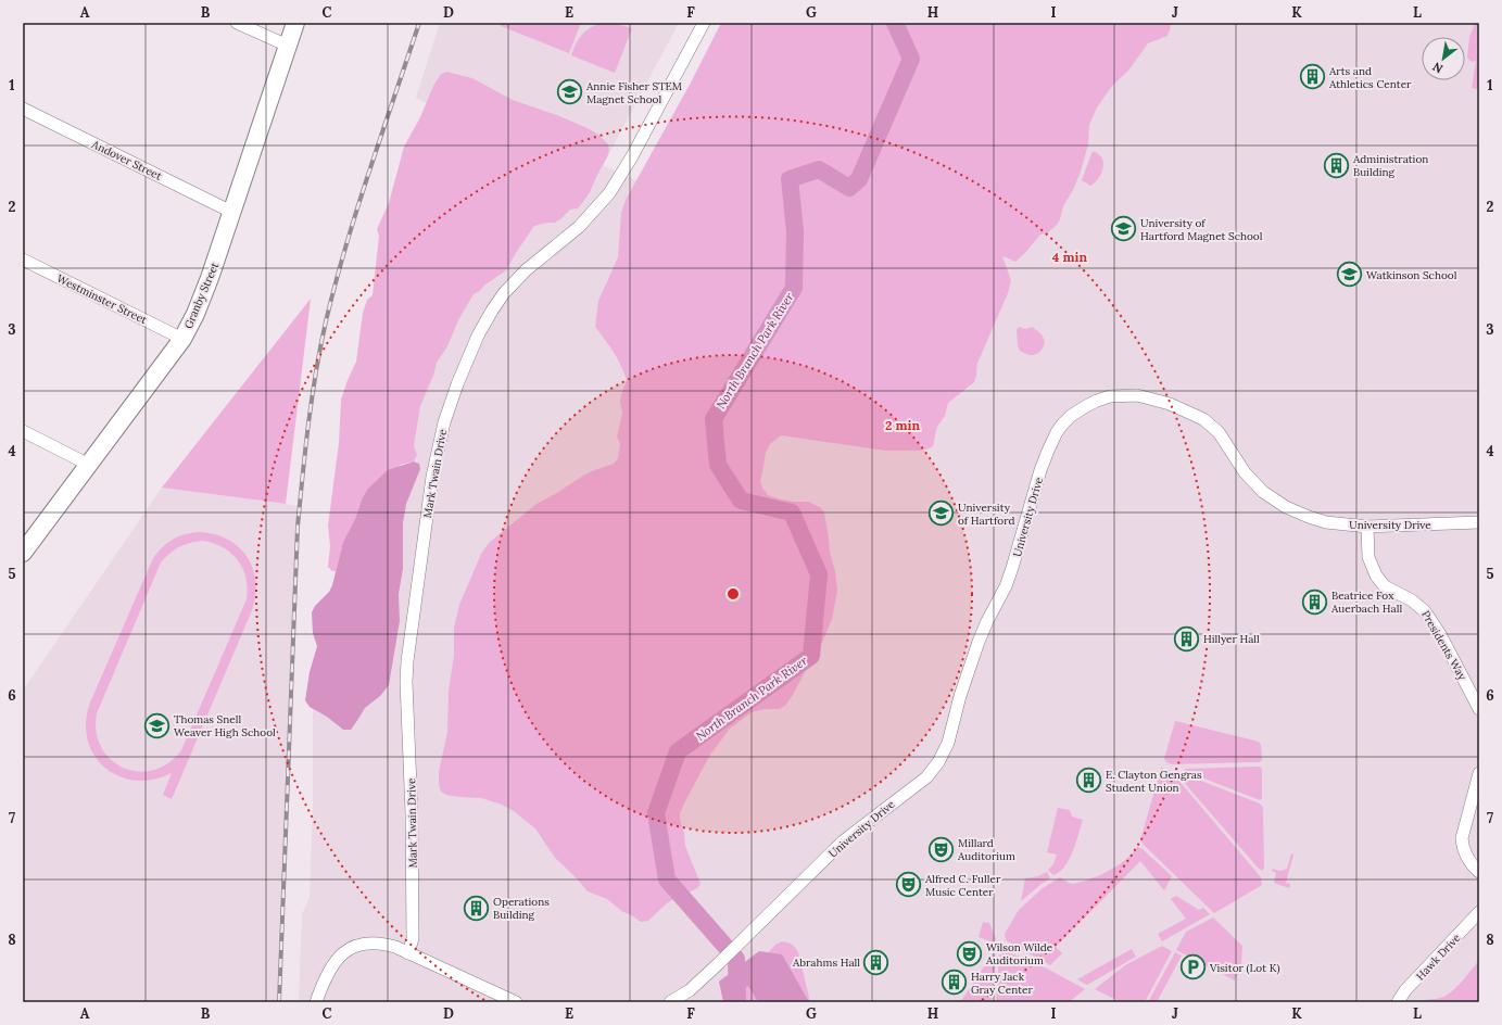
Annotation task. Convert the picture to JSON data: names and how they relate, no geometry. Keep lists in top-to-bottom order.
{
  "streets": {
    "main road": ["Granby Street"],
    "street": [
      "Andover Street",
      "Westminster Street",
      "Mark Twain Drive",
      "University Drive",
      "Presidents Way",
      "Hawk Drive"
    ]
  },
  "crossings": [
    ["Andover Street", "Granby Street"],
    ["Granby Street", "Westminster Street"],
    ["University Drive", "Presidents Way"]
  ],
  "water": ["North Branch Park River"],
  "places": {
    "building": [
      "Arts and Athletics Center",
      "Administration Building",
      "Beatrice Fox Auerbach Hall",
      "Hillyer Hall",
      "E. Clayton Gengras Student Union",
      "Operations Building",
      "Abrahms Hall",
      "Harry Jack Gray Center"
    ],
    "school or university": [
      "Annie Fisher STEM Magnet School",
      "University of Hartford Magnet School",
      "Watkinson School",
      "University of Hartford",
      "Thomas Snell Weaver High School"
    ],
    "theatre": ["Millard Auditorium", "Alfred C. Fuller Music Center", "Wilson Wilde Auditorium"],
    "parking": ["Visitor (Lot K)"]
  },
  "north": "bottom left",
  "grid": {
    "columns": [
      "A",
      "B",
      "C",
      "D",
      "E",
      "F",
      "G",
      "H",
      "I",
      "J",
      "K",
      "L"
    ],
    "rows": [
      "1",
      "2",
      "3",
      "4",
      "5",
      "6",
      "7",
      "8"
    ]
  },
  "rings": ["4 min", "2 min"]
}
